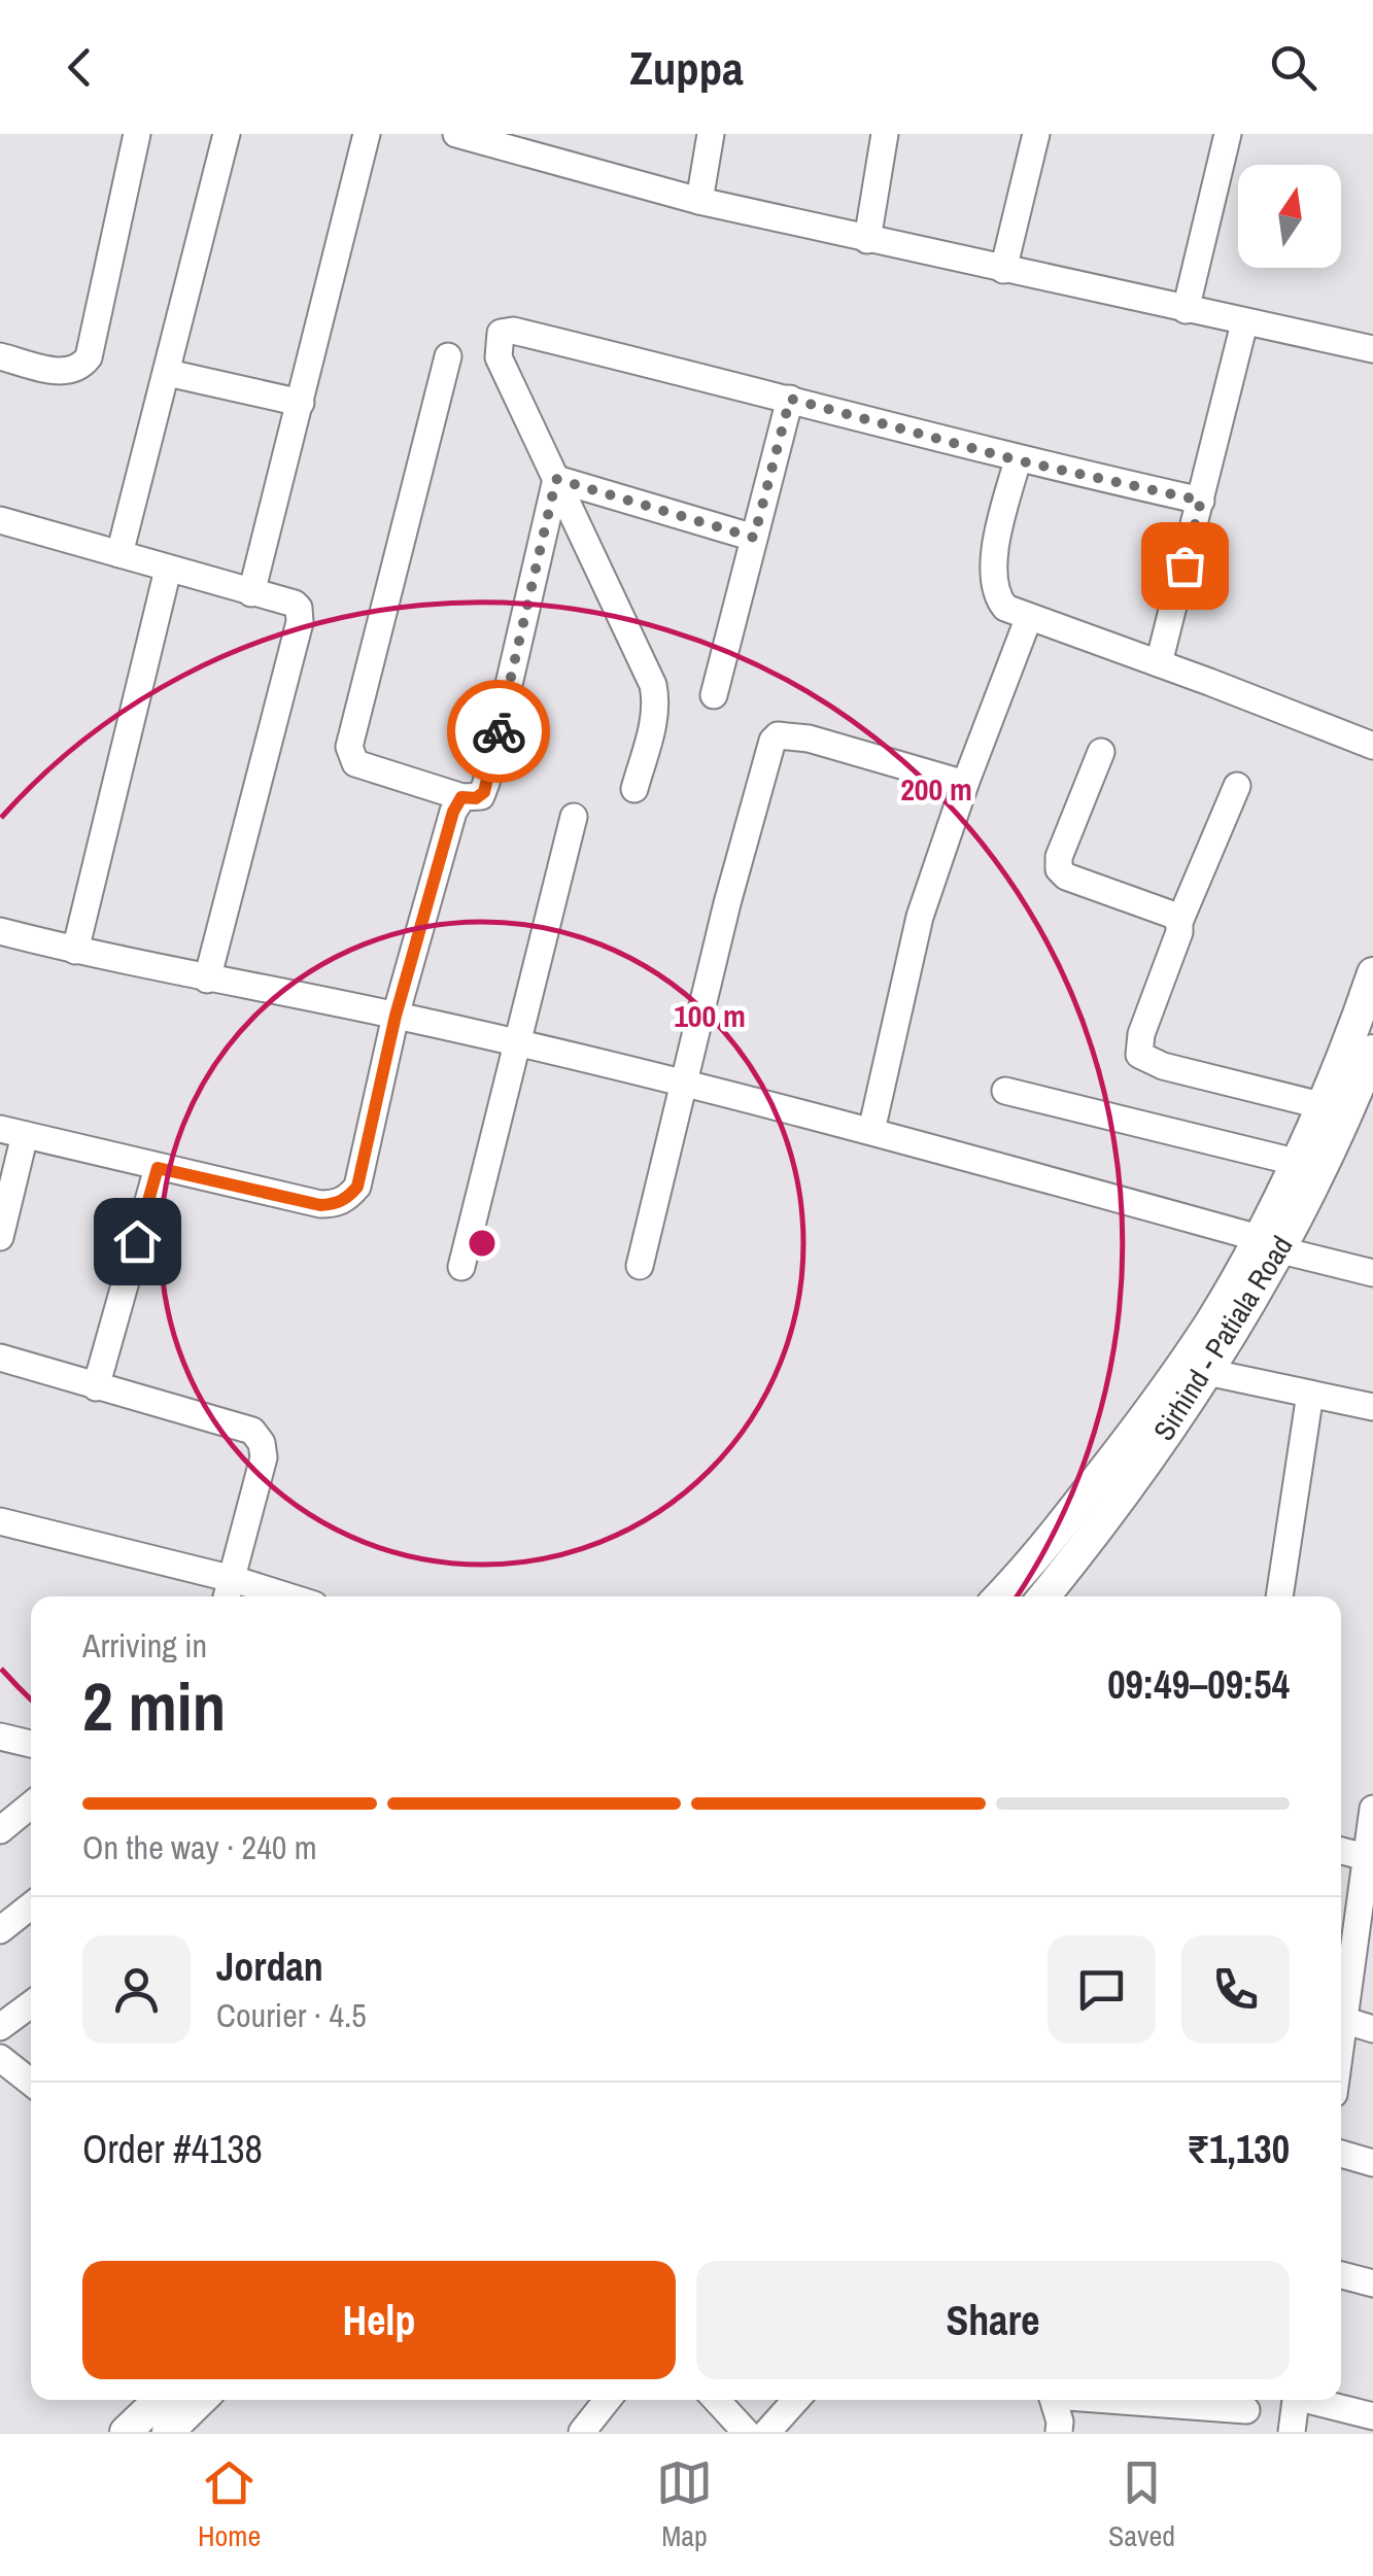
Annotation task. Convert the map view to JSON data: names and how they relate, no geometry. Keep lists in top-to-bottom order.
{
  "streets": {
    "main road": ["Sirhind - Patiala Road"]
  },
  "north": "top",
  "page": {
    "header": "Zuppa",
    "heading": ["2 min", "Arriving in", "09:49–09:54"],
    "panel": [
      "Jordan",
      "Courier · 4.5",
      "Order #4138",
      "₹1,130"
    ],
    "bar": "On the way · 240 m",
    "buttons": ["Help", "Share"],
    "tabs": ["Home", "Map", "Saved"]
  },
  "rings": ["200 m", "100 m"]
}
